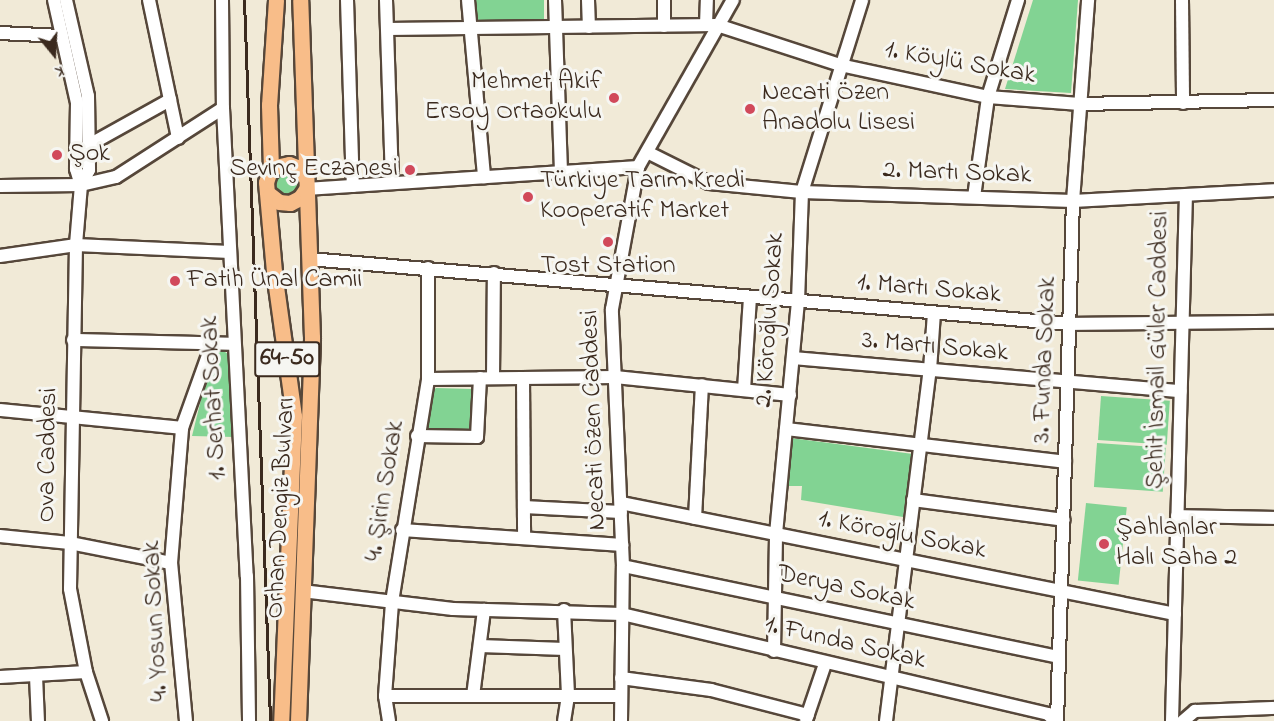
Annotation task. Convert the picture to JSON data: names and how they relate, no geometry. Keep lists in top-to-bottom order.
{
  "streets": {
    "main road": ["64-50", "Orhan Dengiz Bulvarı"],
    "street": [
      "1. Köylü Sokak",
      "2. Martı Sokak",
      "1. Martı Sokak",
      "2. Köroğlu Sokak",
      "3. Martı Sokak",
      "Şehit İsmail Güler Caddesi",
      "3. Funda Sokak",
      "1. Serhat Sokak",
      "Necati Özen Caddesi",
      "Ova Caddesi",
      "4. Şirin Sokak",
      "1. Köroğlu Sokak",
      "Derya Sokak",
      "4. Yosun Sokak",
      "1. Funda Sokak"
    ]
  },
  "crossings": [
    ["1. Köylü Sokak", "2. Köroğlu Sokak"],
    ["1. Köylü Sokak", "3. Funda Sokak"],
    ["1. Köylü Sokak", "Necati Özen Caddesi"],
    ["2. Martı Sokak", "2. Köroğlu Sokak"],
    ["2. Martı Sokak", "Şehit İsmail Güler Caddesi"],
    ["2. Martı Sokak", "3. Funda Sokak"],
    ["2. Martı Sokak", "Necati Özen Caddesi"],
    ["1. Martı Sokak", "2. Köroğlu Sokak"],
    ["1. Martı Sokak", "Şehit İsmail Güler Caddesi"],
    ["1. Martı Sokak", "3. Funda Sokak"],
    ["1. Martı Sokak", "Necati Özen Caddesi"],
    ["1. Martı Sokak", "4. Şirin Sokak"],
    ["1. Martı Sokak", "Orhan Dengiz Bulvarı"],
    ["2. Köroğlu Sokak", "3. Martı Sokak"],
    ["2. Köroğlu Sokak", "1. Köroğlu Sokak"],
    ["2. Köroğlu Sokak", "Derya Sokak"],
    ["2. Köroğlu Sokak", "1. Funda Sokak"],
    ["3. Martı Sokak", "Şehit İsmail Güler Caddesi"],
    ["3. Martı Sokak", "3. Funda Sokak"],
    ["Şehit İsmail Güler Caddesi", "1. Köroğlu Sokak"],
    ["3. Funda Sokak", "1. Köroğlu Sokak"],
    ["3. Funda Sokak", "Derya Sokak"],
    ["3. Funda Sokak", "1. Funda Sokak"],
    ["Necati Özen Caddesi", "1. Köroğlu Sokak"],
    ["Necati Özen Caddesi", "Derya Sokak"],
    ["Necati Özen Caddesi", "1. Funda Sokak"],
    ["4. Şirin Sokak", "1. Funda Sokak"],
    ["Orhan Dengiz Bulvarı", "1. Funda Sokak"]
  ],
  "places": [
    "Mehmet Akif Ersoy Ortaokulu",
    "Necati Özen Anadolu Lisesi",
    "Şok",
    "Sevinç Eczanesi",
    "Türkiye Tarım Kredi Kooperatif Market",
    "Tost Station",
    "Fatih Ünal Camii",
    "Şahlanlar Halı Saha 2"
  ],
  "north": "bottom"
}
